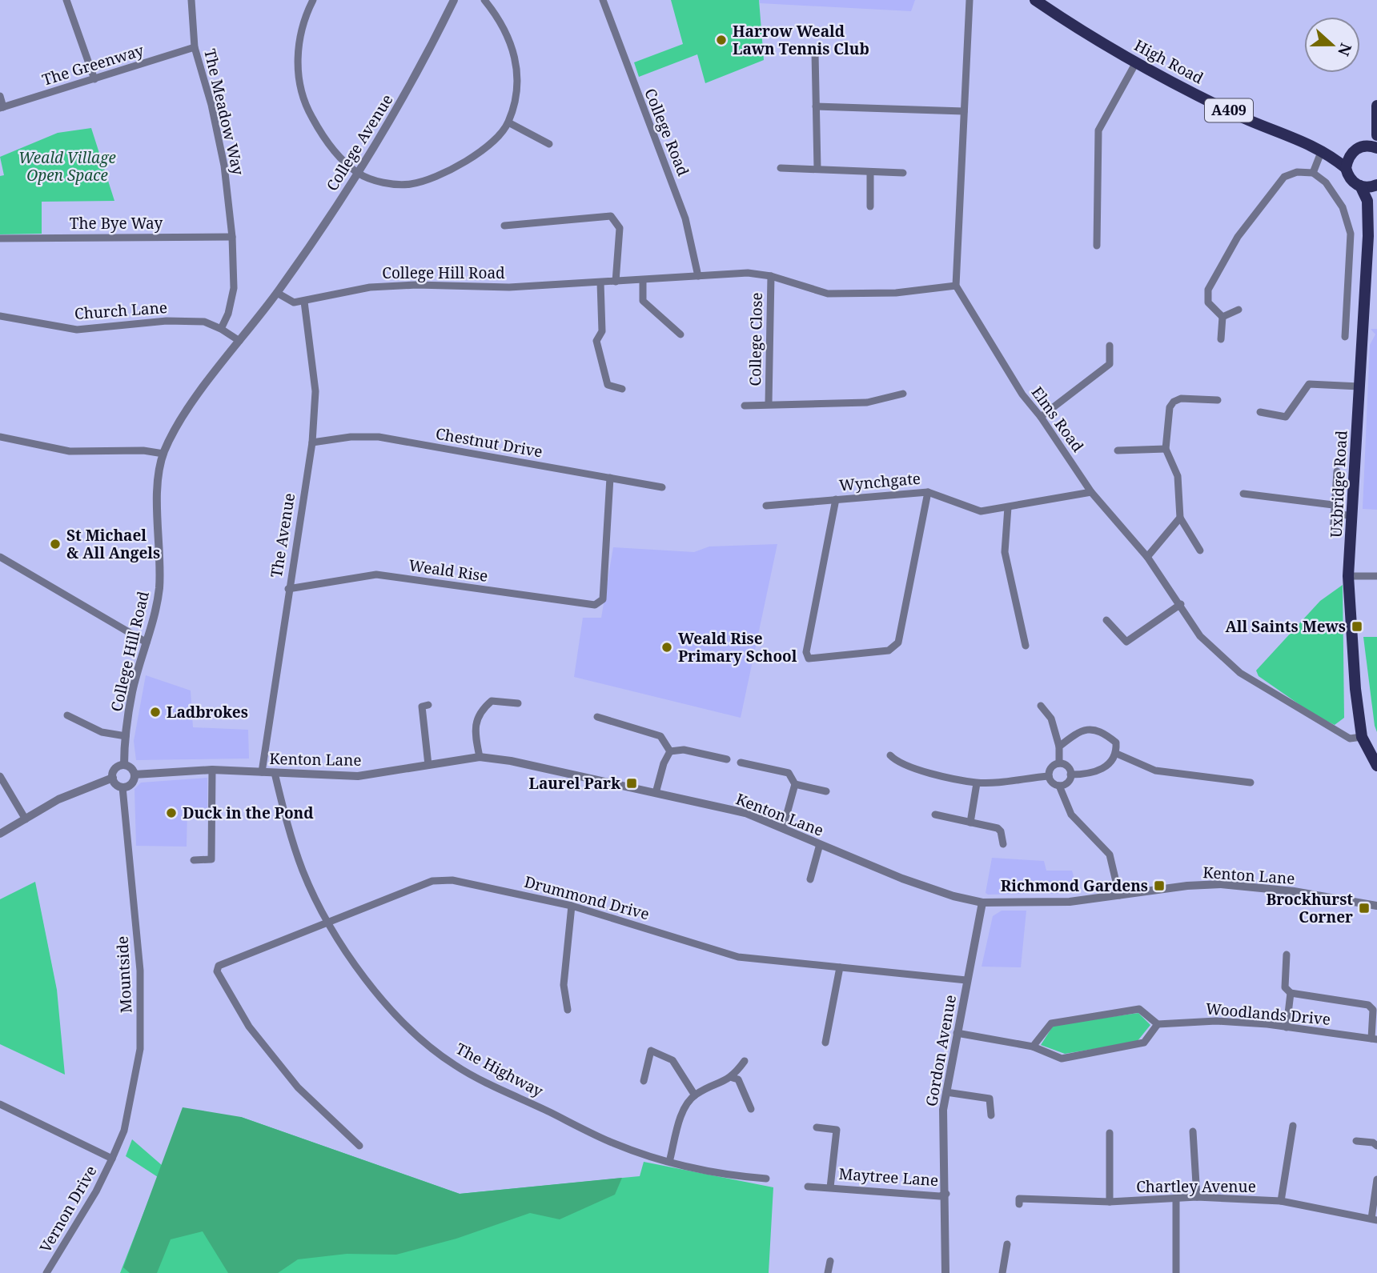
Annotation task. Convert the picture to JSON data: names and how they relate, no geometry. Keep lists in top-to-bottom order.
{
  "streets": {
    "main road": ["High Road", "A409", "Uxbridge Road"],
    "street": [
      "The Greenway",
      "The Meadow Way",
      "College Road",
      "College Avenue",
      "The Bye Way",
      "College Hill Road",
      "Church Lane",
      "College Close",
      "Elms Road",
      "Chestnut Drive",
      "Wynchgate",
      "The Avenue",
      "Weald Rise",
      "Kenton Lane",
      "Drummond Drive",
      "Mountside",
      "Woodlands Drive",
      "Gordon Avenue",
      "The Highway",
      "Maytree Lane",
      "Chartley Avenue",
      "Vernon Drive"
    ]
  },
  "crossings": [
    ["High Road", "Uxbridge Road"],
    ["The Greenway", "The Meadow Way"],
    ["The Meadow Way", "The Bye Way"],
    ["The Meadow Way", "Church Lane"],
    ["College Road", "College Hill Road"],
    ["College Avenue", "College Hill Road"],
    ["College Hill Road", "Church Lane"],
    ["College Hill Road", "College Close"],
    ["College Hill Road", "Elms Road"],
    ["College Hill Road", "The Avenue"],
    ["College Hill Road", "Kenton Lane"],
    ["College Hill Road", "Mountside"],
    ["Elms Road", "Wynchgate"],
    ["Elms Road", "Uxbridge Road"],
    ["Chestnut Drive", "The Avenue"],
    ["Chestnut Drive", "Weald Rise"],
    ["The Avenue", "Weald Rise"],
    ["The Avenue", "Kenton Lane"],
    ["Kenton Lane", "Mountside"],
    ["Kenton Lane", "Gordon Avenue"],
    ["Kenton Lane", "The Highway"],
    ["Drummond Drive", "Gordon Avenue"],
    ["Drummond Drive", "The Highway"],
    ["Mountside", "Vernon Drive"],
    ["Gordon Avenue", "Maytree Lane"]
  ],
  "parks": ["Weald Village Open Space"],
  "places": {
    "other": [
      "Harrow Weald Lawn Tennis Club",
      "St Michael & All Angels",
      "Weald Rise Primary School",
      "Ladbrokes",
      "Duck in the Pond"
    ],
    "transit": [
      "All Saints Mews",
      "Laurel Park",
      "Richmond Gardens",
      "Brockhurst Corner"
    ]
  },
  "north": "right"
}
